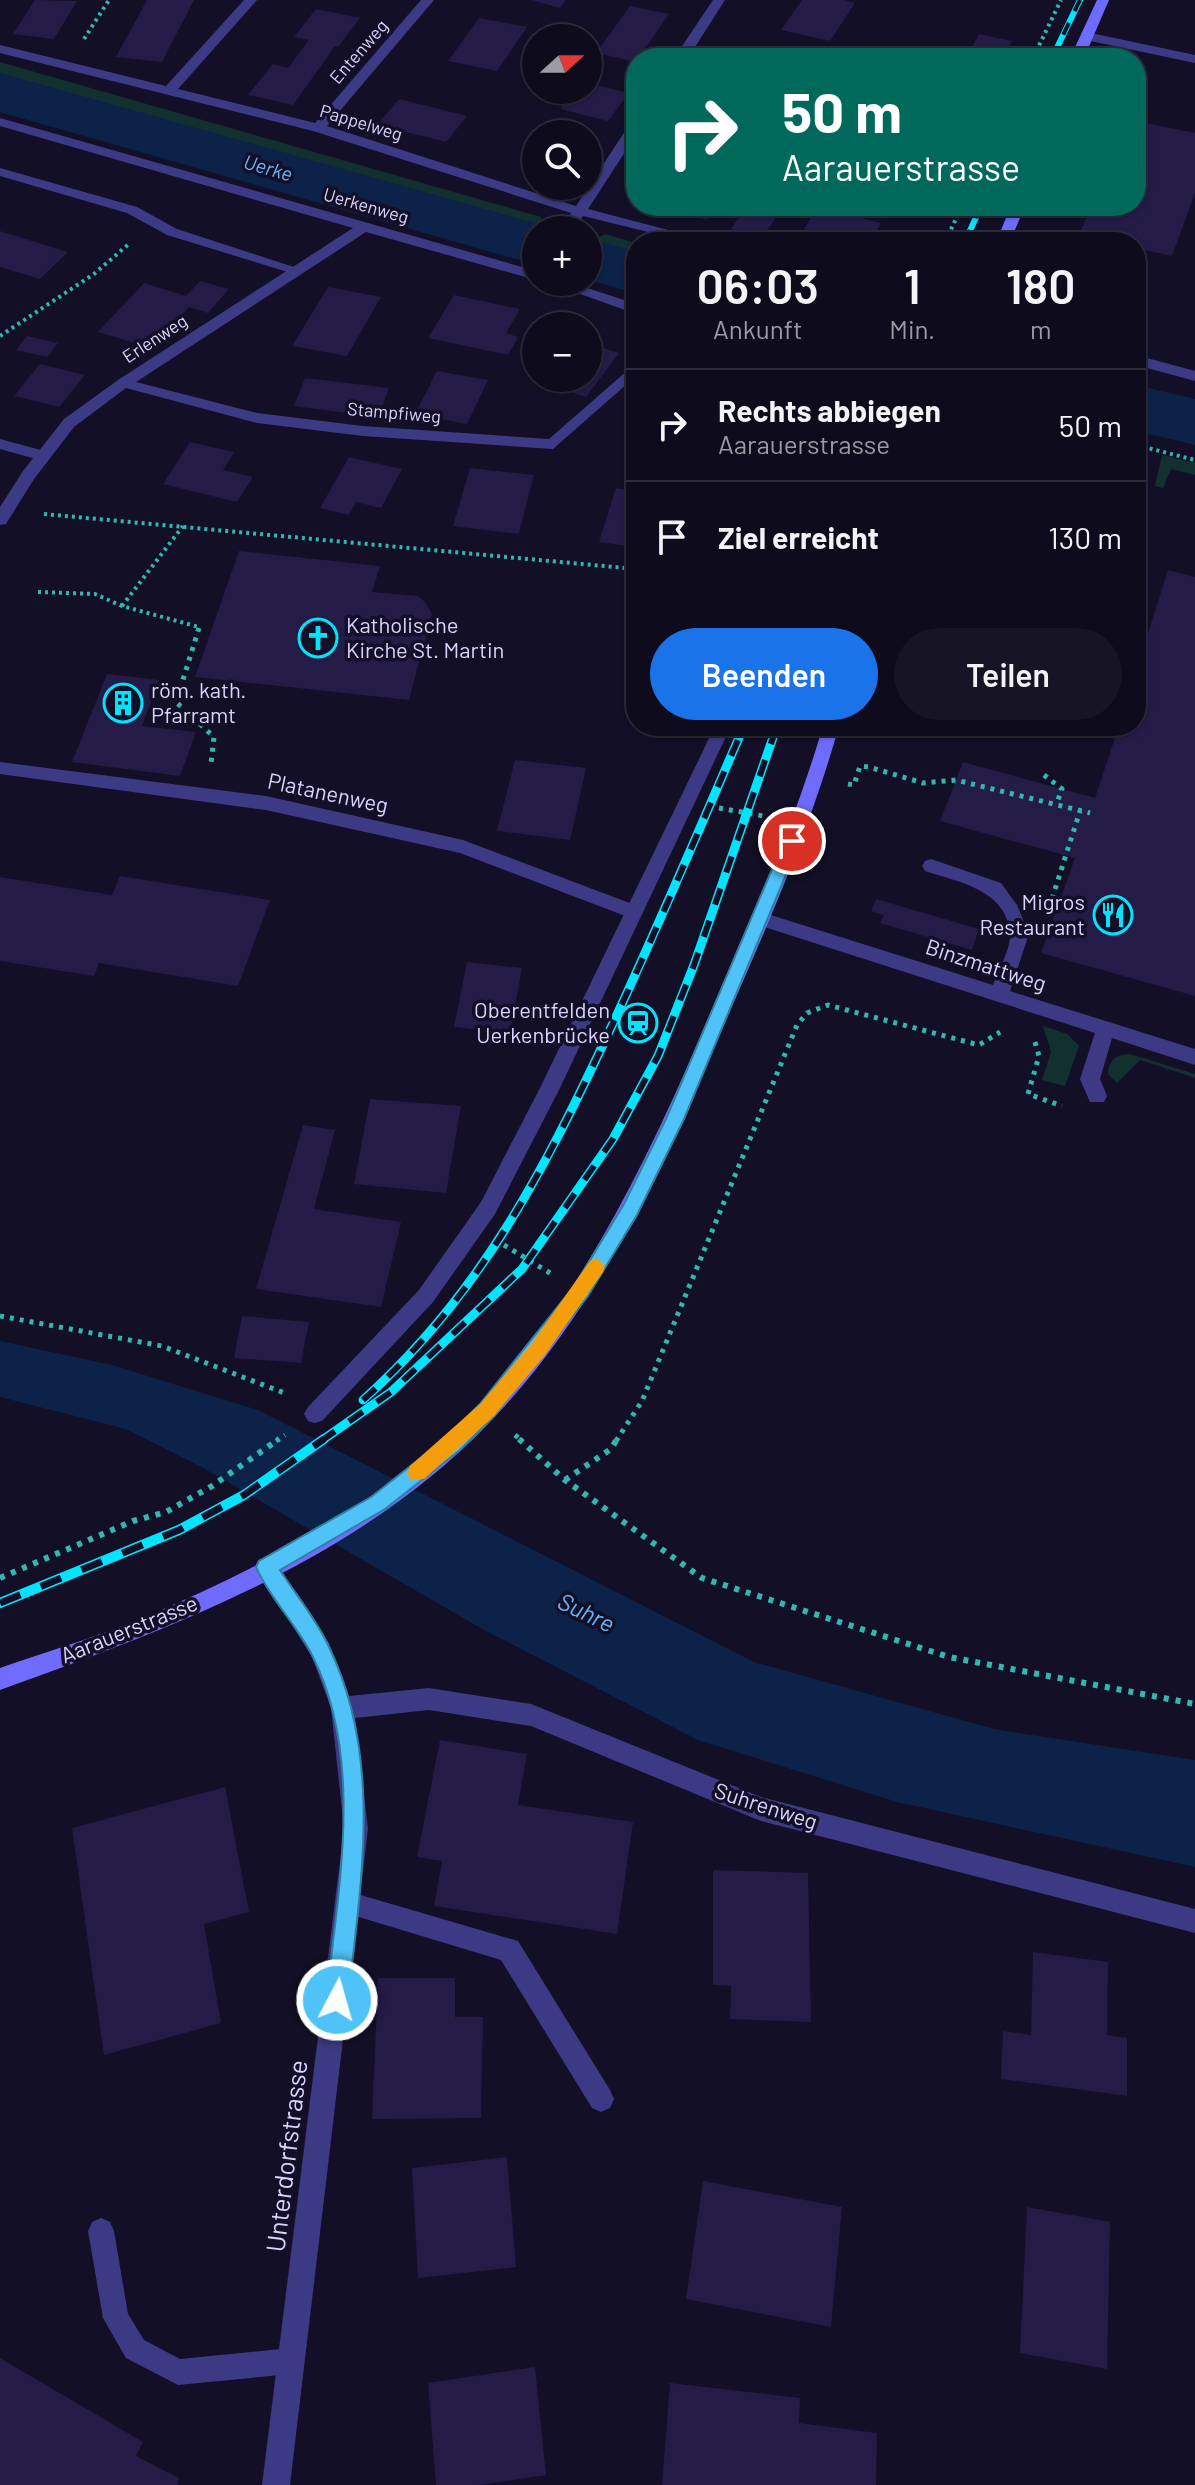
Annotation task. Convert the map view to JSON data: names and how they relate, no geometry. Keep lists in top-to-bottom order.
{
  "streets": {
    "main road": ["Aarauerstrasse"],
    "street": [
      "Entenweg",
      "Pappelweg",
      "Uerkenweg",
      "Erlenweg",
      "Stampfiweg",
      "Platanenweg",
      "Binzmattweg",
      "Suhrenweg",
      "Unterdorfstrasse"
    ]
  },
  "crossings": [
    ["Entenweg", "Pappelweg"],
    ["Uerkenweg", "Erlenweg"],
    ["Erlenweg", "Stampfiweg"],
    ["Binzmattweg", "Aarauerstrasse"],
    ["Aarauerstrasse", "Unterdorfstrasse"],
    ["Suhrenweg", "Unterdorfstrasse"]
  ],
  "water": ["Uerke", "Suhre"],
  "places": {
    "church": ["Katholische Kirche St. Martin"],
    "building": ["röm. kath. Pfarramt"],
    "restaurant": ["Migros Restaurant"],
    "station": ["Oberentfelden Uerkenbrücke"]
  },
  "north": "right",
  "page": {
    "map_buttons": ["+", "−"],
    "turn": ["50 m", "Aarauerstrasse"],
    "eta": [
      "06:03",
      "Ankunft",
      "1",
      "Min.",
      "180",
      "m"
    ],
    "list": [
      {
        "name": "Rechts abbiegen",
        "note": "Aarauerstrasse",
        "value": "50 m"
      },
      {
        "name": "Ziel erreicht",
        "value": "130 m"
      }
    ],
    "buttons": ["Beenden", "Teilen"]
  }
}
